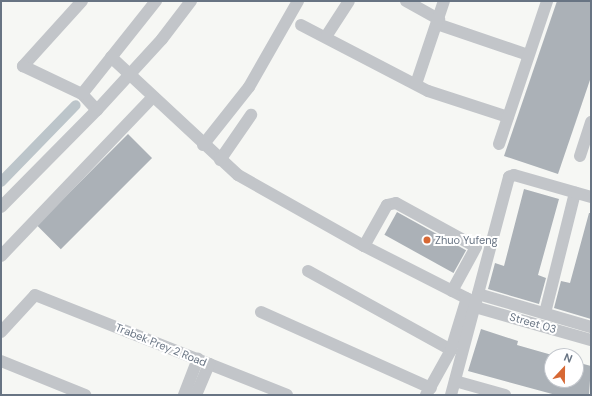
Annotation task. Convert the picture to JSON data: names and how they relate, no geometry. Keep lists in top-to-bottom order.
{
  "streets": {
    "street": ["Street 03", "Trabek Prey 2 Road"]
  },
  "places": ["Zhuo Yufeng"],
  "north": "top"
}
